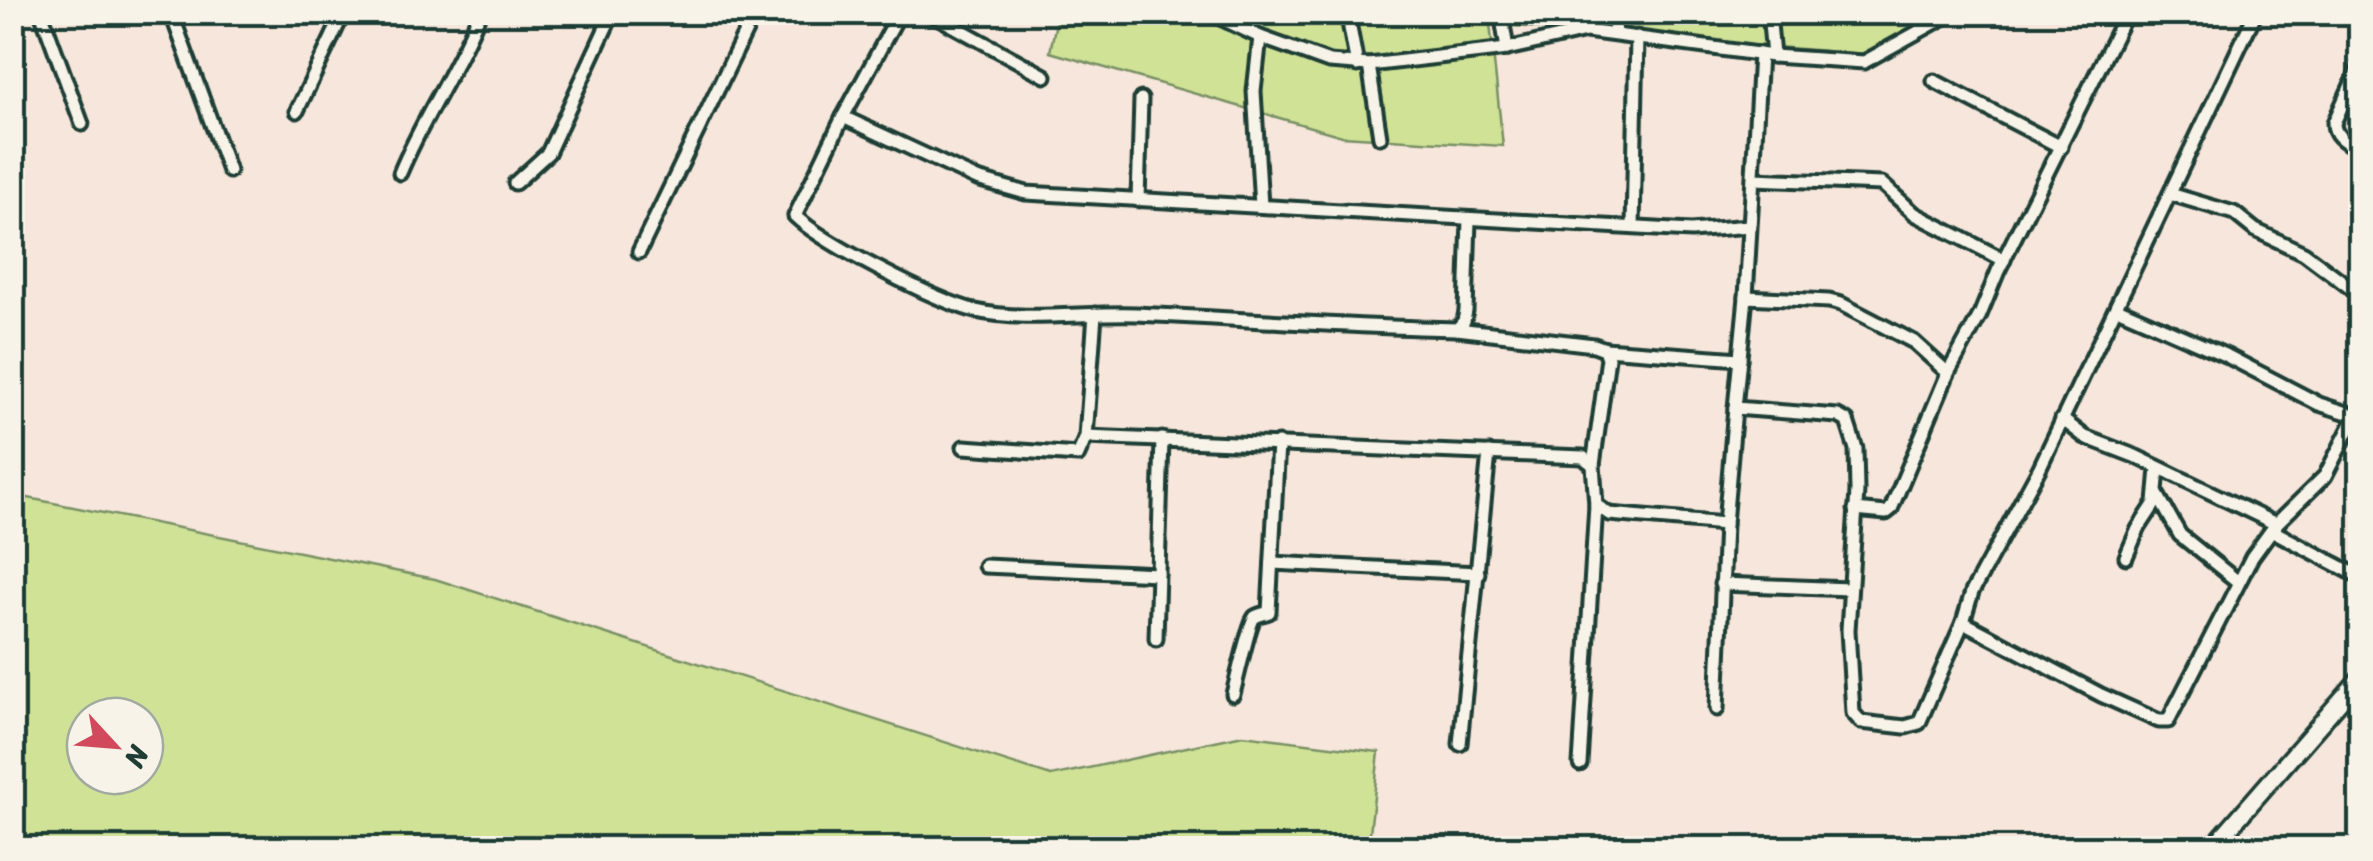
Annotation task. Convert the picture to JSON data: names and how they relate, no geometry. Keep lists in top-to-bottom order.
{
  "north": "bottom right"
}
